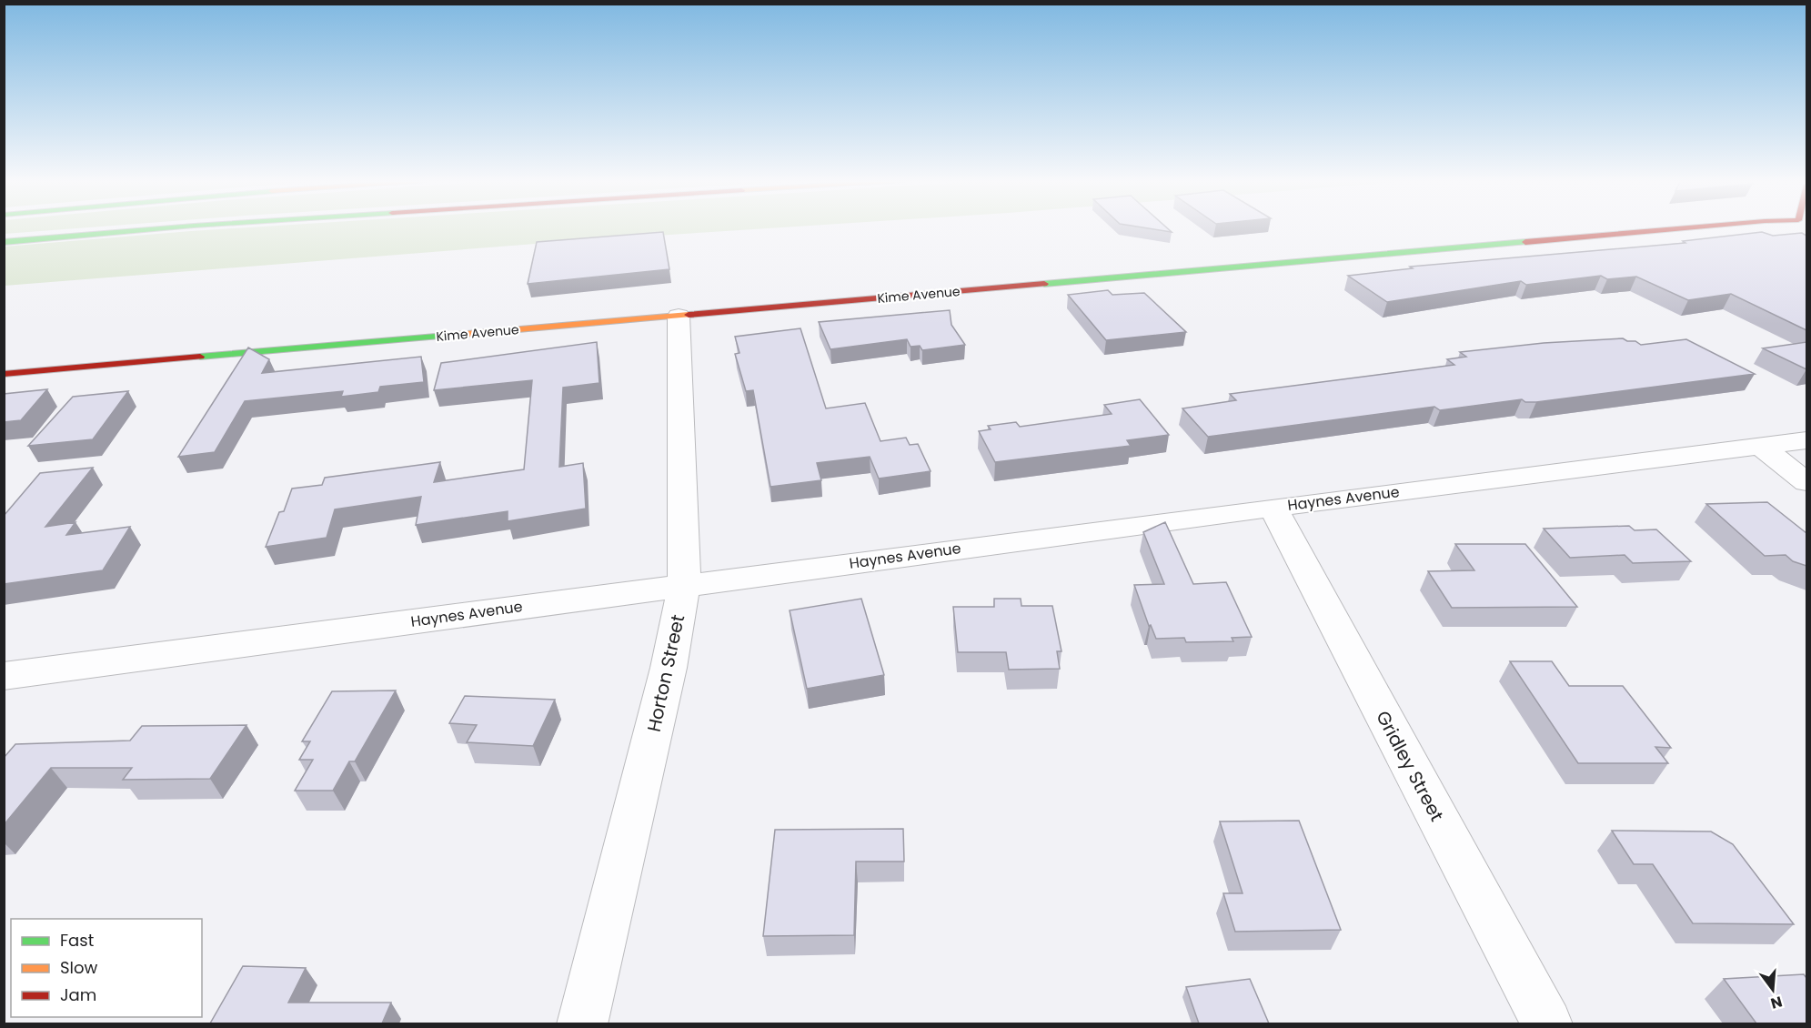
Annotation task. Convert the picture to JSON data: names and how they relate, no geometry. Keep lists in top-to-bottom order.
{
  "streets": {
    "main road": ["Kime Avenue"],
    "street": ["Haynes Avenue", "Horton Street", "Gridley Street"]
  },
  "crossings": [
    ["Kime Avenue", "Horton Street"],
    ["Haynes Avenue", "Horton Street"],
    ["Haynes Avenue", "Gridley Street"]
  ],
  "legend": ["Fast", "Slow", "Jam"],
  "north": "bottom"
}
